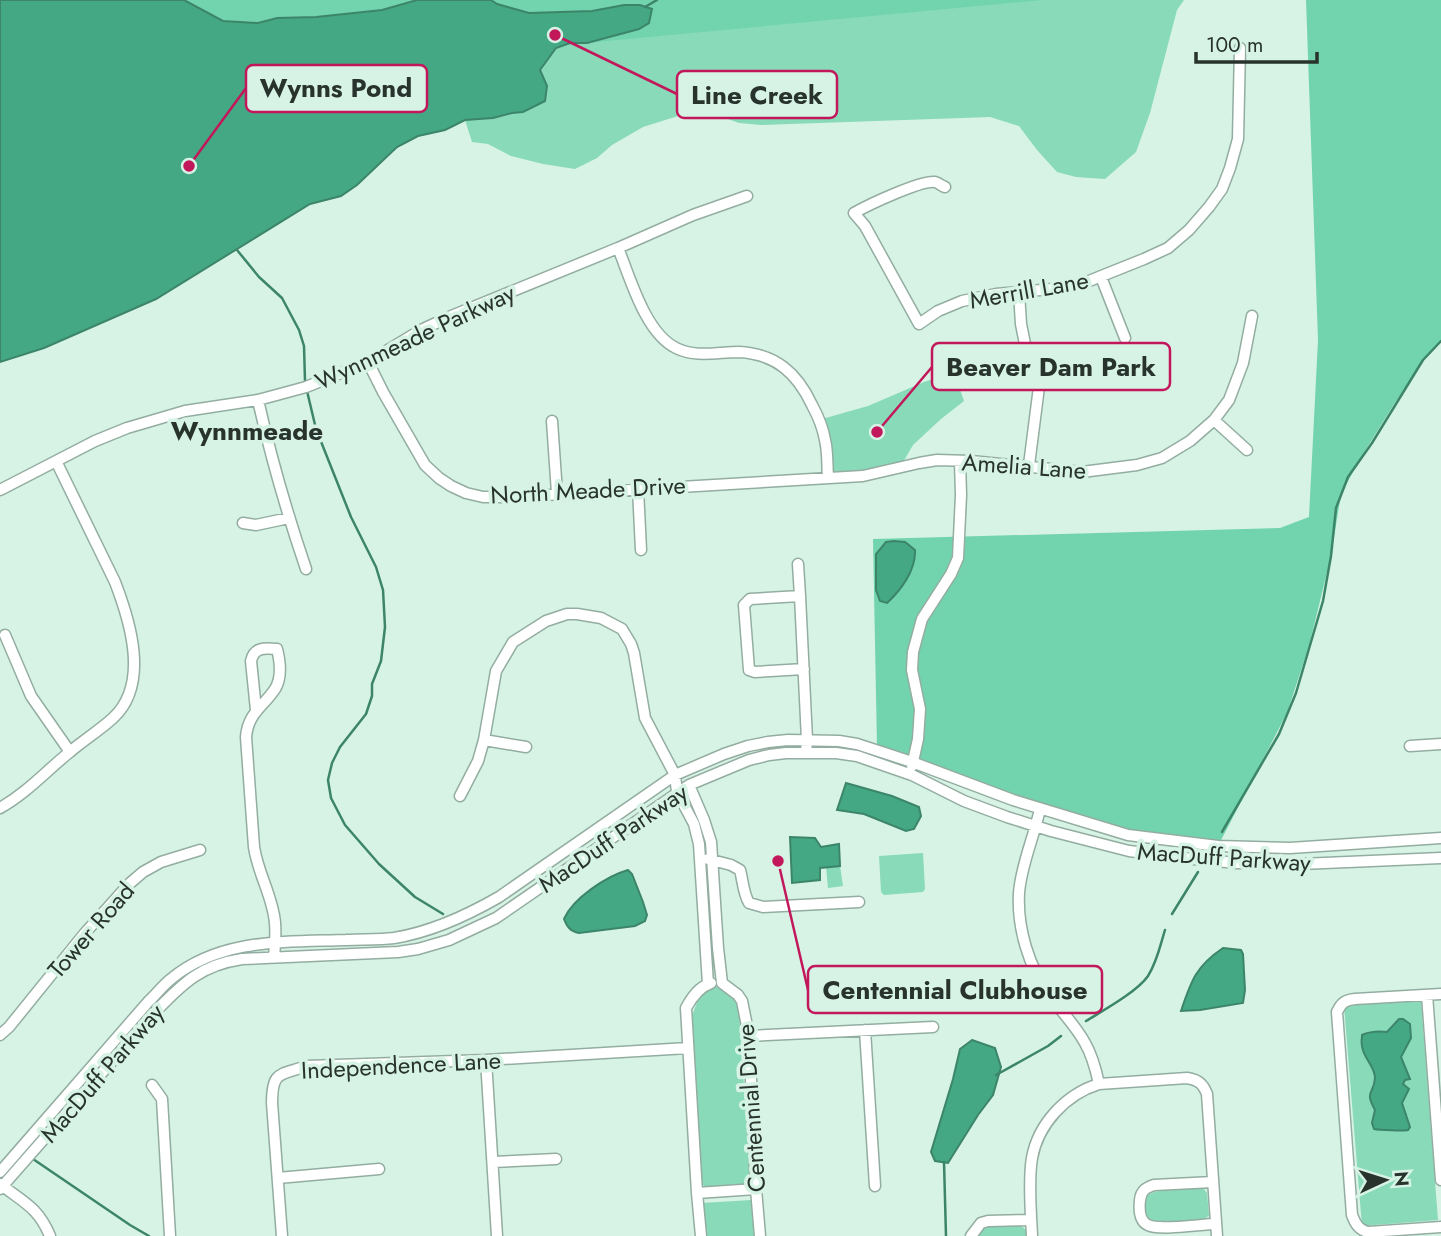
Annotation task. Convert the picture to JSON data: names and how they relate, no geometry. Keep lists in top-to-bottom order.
{
  "streets": {
    "street": [
      "Merrill Lane",
      "Wynnmeade Parkway",
      "Amelia Lane",
      "North Meade Drive",
      "MacDuff Parkway",
      "Tower Road",
      "Independence Lane",
      "Centennial Drive"
    ]
  },
  "crossings": [
    ["Wynnmeade Parkway", "North Meade Drive"],
    ["Amelia Lane", "North Meade Drive"]
  ],
  "districts": ["Wynnmeade"],
  "places": [
    "Line Creek",
    "Wynns Pond",
    "Beaver Dam Park",
    "Centennial Clubhouse"
  ],
  "scale_bar": "100 m",
  "north": "right"
}
